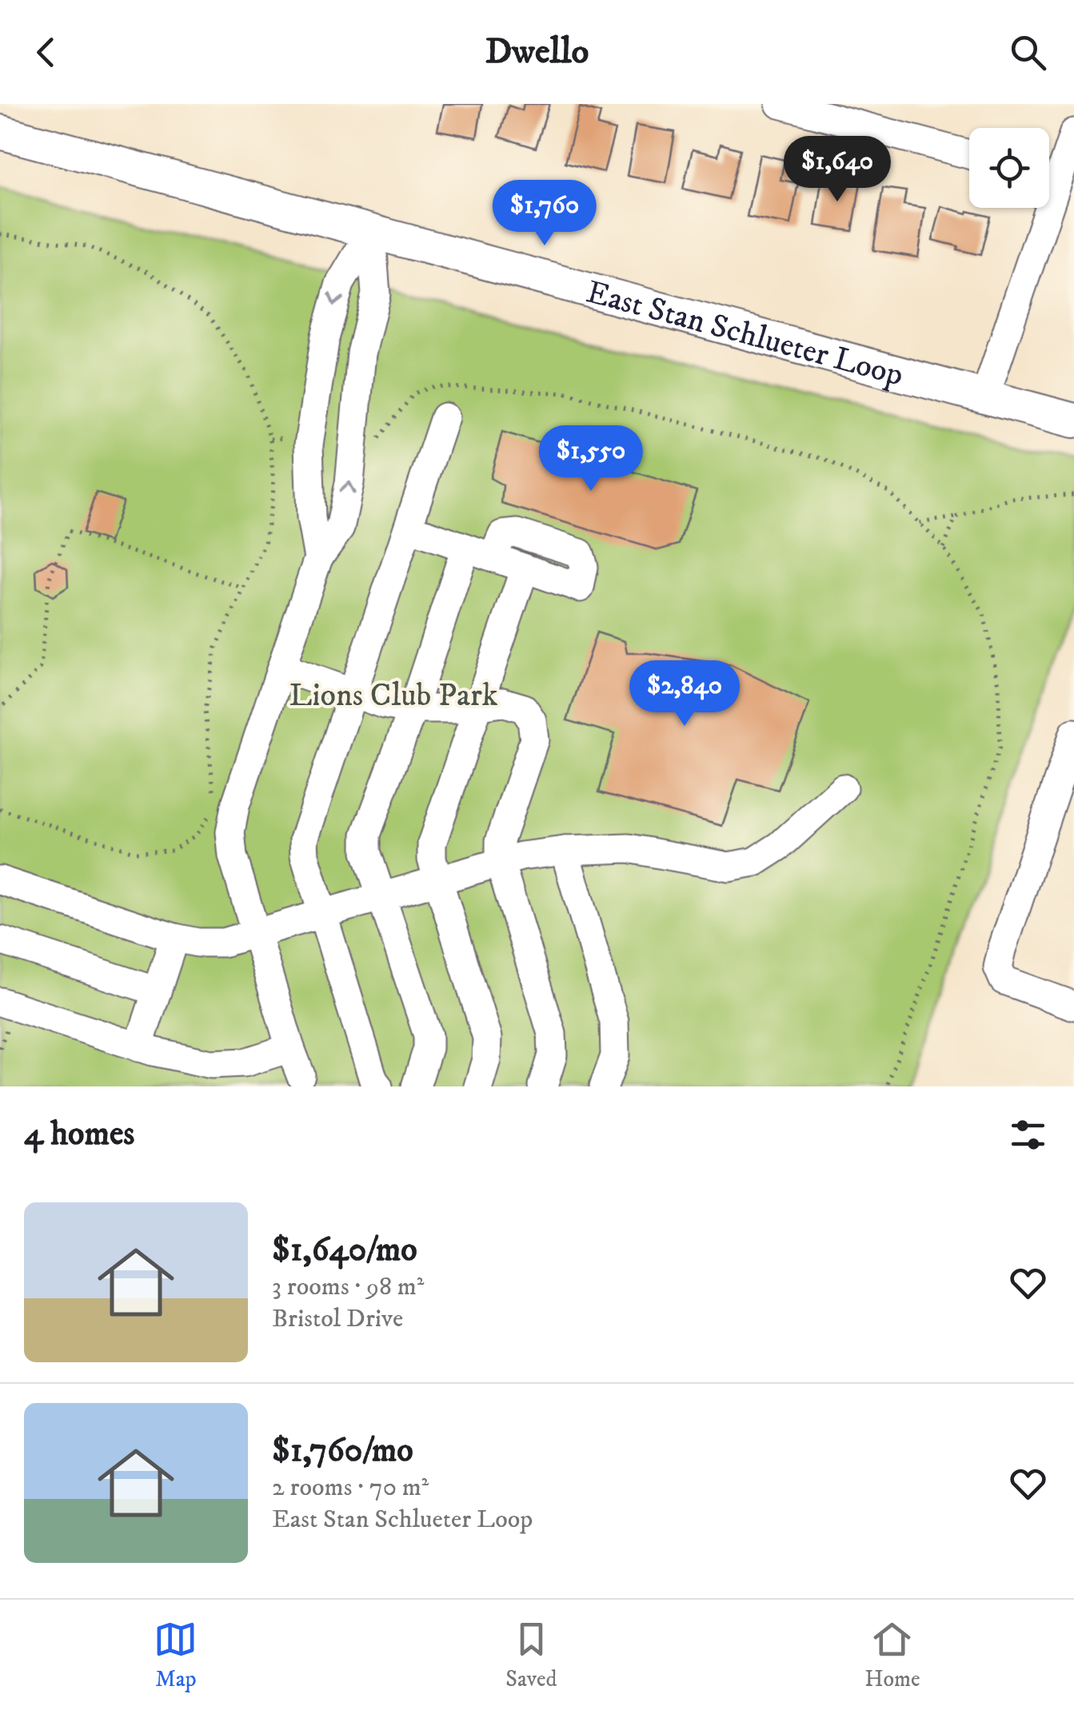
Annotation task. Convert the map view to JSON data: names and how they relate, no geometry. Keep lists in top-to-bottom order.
{
  "streets": {
    "main road": ["East Stan Schlueter Loop"]
  },
  "parks": ["Lions Club Park"],
  "page": {
    "header": "Dwello",
    "price": [
      "$1,640",
      "$1,760",
      "$1,550",
      "$2,840"
    ],
    "heading": "4 homes",
    "list": [
      {
        "name": "$1,640/mo",
        "note": "3 rooms · 98 m² · Bristol Drive"
      },
      {
        "name": "$1,760/mo",
        "note": "2 rooms · 70 m² · East Stan Schlueter Loop"
      }
    ],
    "tabs": ["Map", "Saved", "Home"]
  }
}
